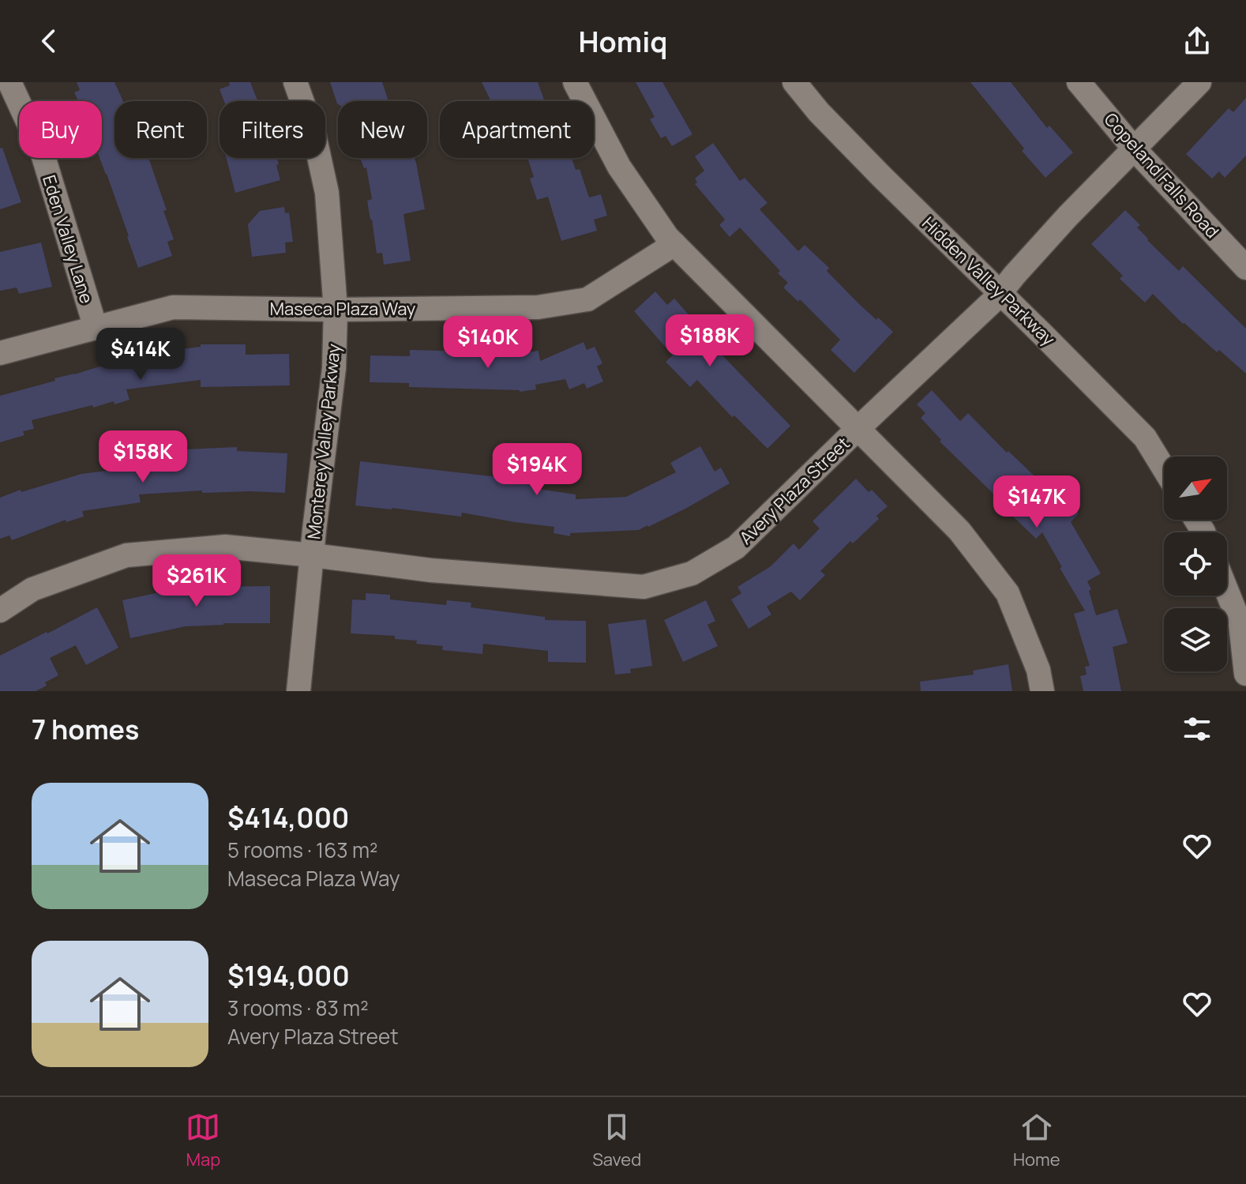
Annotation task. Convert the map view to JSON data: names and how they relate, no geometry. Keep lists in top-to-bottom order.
{
  "streets": {
    "street": [
      "Copeland Falls Road",
      "Eden Valley Lane",
      "Hidden Valley Parkway",
      "Maseca Plaza Way",
      "Monterey Valley Parkway",
      "Avery Plaza Street"
    ]
  },
  "crossings": [
    ["Copeland Falls Road", "Avery Plaza Street"],
    ["Eden Valley Lane", "Maseca Plaza Way"],
    ["Hidden Valley Parkway", "Avery Plaza Street"],
    ["Maseca Plaza Way", "Monterey Valley Parkway"],
    ["Monterey Valley Parkway", "Avery Plaza Street"]
  ],
  "north": "top right",
  "page": {
    "header": "Homiq",
    "chip": [
      "Buy",
      "Rent",
      "Filters",
      "New",
      "Apartment"
    ],
    "price": [
      "$188K",
      "$140K",
      "$414K",
      "$158K",
      "$194K",
      "$147K",
      "$261K"
    ],
    "heading": "7 homes",
    "list": [
      {
        "name": "$414,000",
        "note": "5 rooms · 163 m² · Maseca Plaza Way"
      },
      {
        "name": "$194,000",
        "note": "3 rooms · 83 m² · Avery Plaza Street"
      }
    ],
    "tabs": ["Map", "Saved", "Home"]
  }
}
